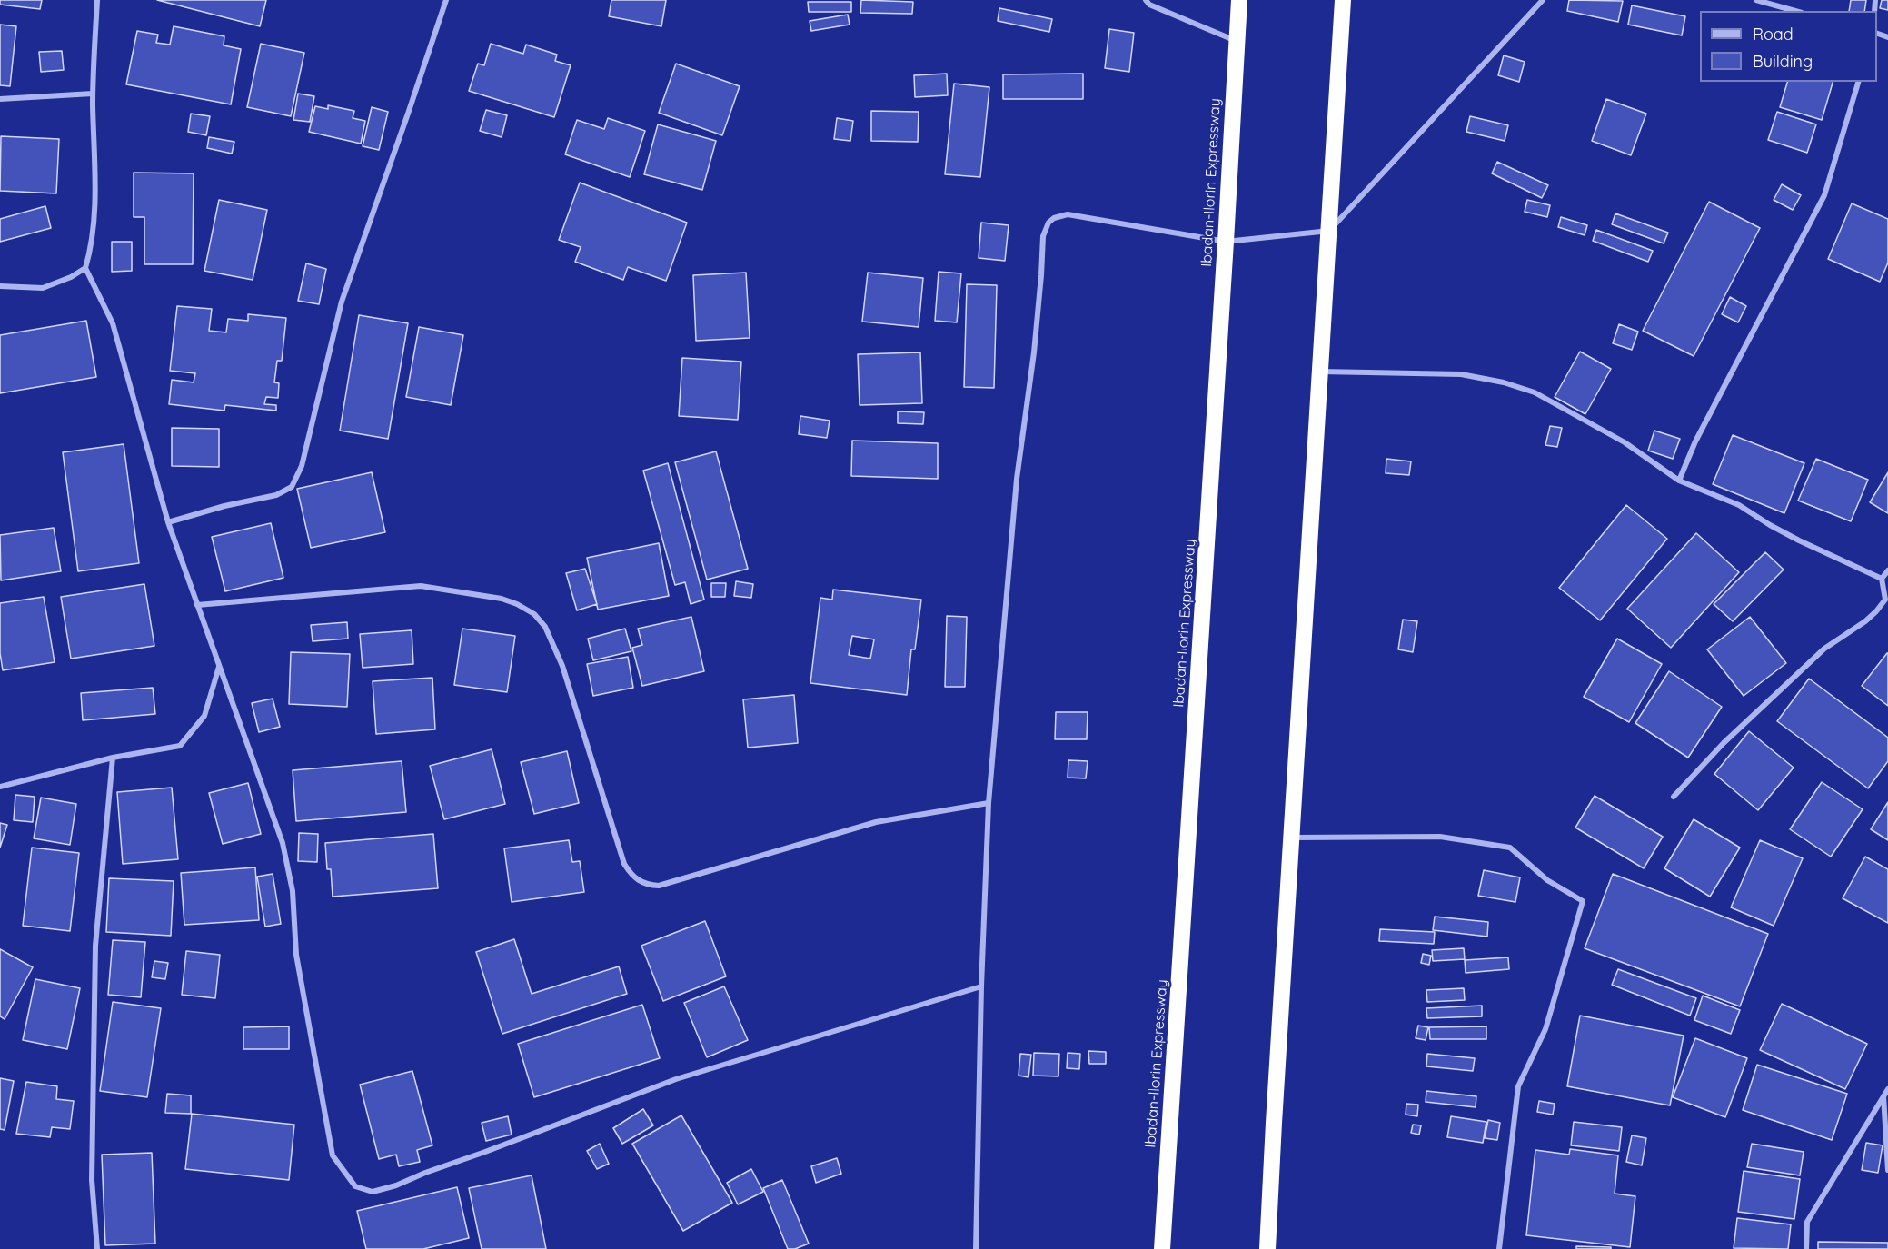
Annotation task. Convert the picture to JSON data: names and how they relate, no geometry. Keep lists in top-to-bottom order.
{
  "streets": {
    "highway": ["Ibadan-Ilorin Expressway"]
  },
  "legend": ["Road", "Building"]
}
